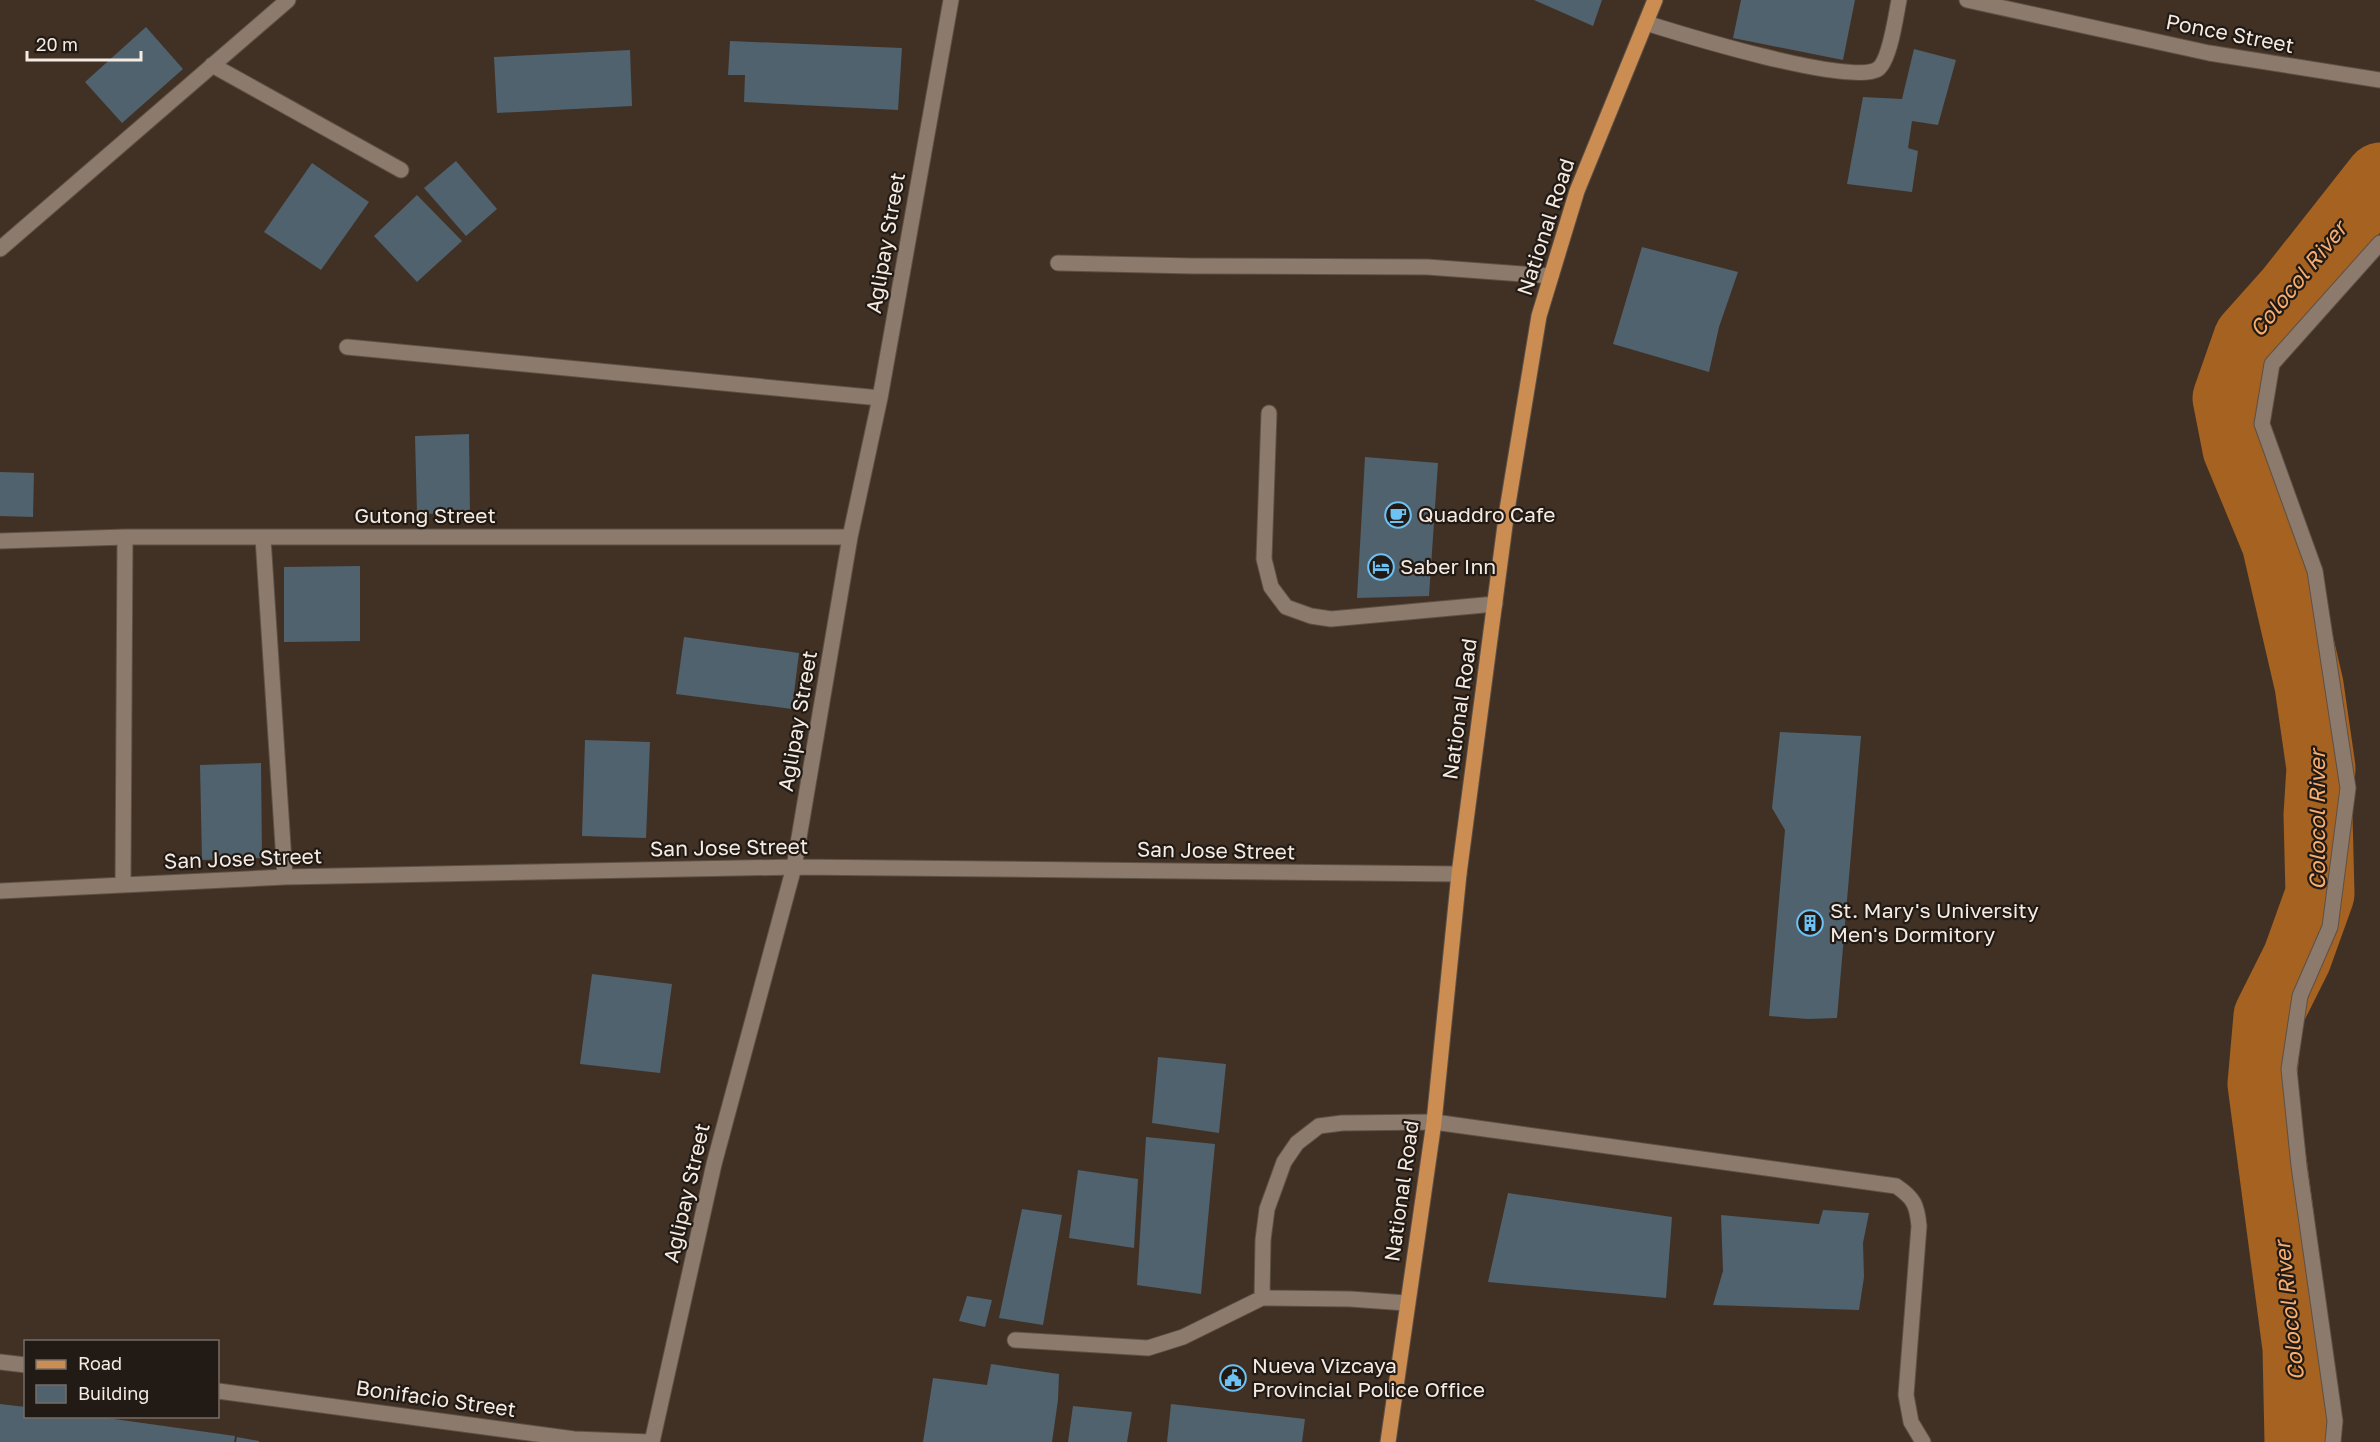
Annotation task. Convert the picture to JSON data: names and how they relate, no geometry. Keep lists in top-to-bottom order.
{
  "streets": {
    "main road": ["National Road"],
    "street": [
      "Ponce Street",
      "Aglipay Street",
      "Gutong Street",
      "San Jose Street",
      "Bonifacio Street"
    ]
  },
  "crossings": [
    ["National Road", "San Jose Street"],
    ["Aglipay Street", "Gutong Street"],
    ["Aglipay Street", "San Jose Street"],
    ["Aglipay Street", "Bonifacio Street"]
  ],
  "water": ["Colocol River"],
  "places": {
    "cafe": ["Quaddro Cafe"],
    "hotel": ["Saber Inn"],
    "building": ["St. Mary's University Men's Dormitory"],
    "public building": ["Nueva Vizcaya Provincial Police Office"]
  },
  "legend": ["Road", "Building"],
  "scale_bar": "20 m"
}
